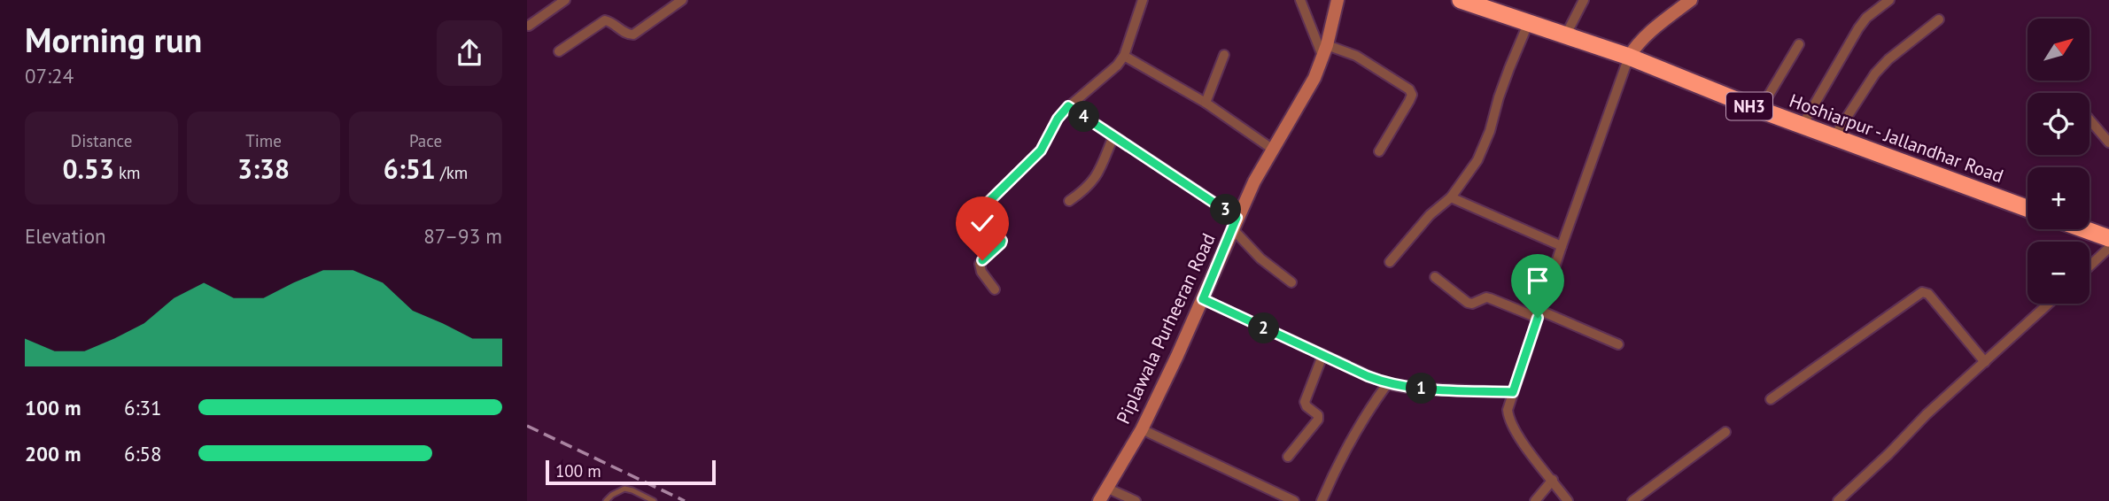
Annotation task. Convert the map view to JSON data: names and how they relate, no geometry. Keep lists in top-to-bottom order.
{
  "streets": {
    "highway": ["NH3", "Hoshiarpur - Jallandhar Road"],
    "street": ["Piplawala Purheeran Road"]
  },
  "scale_bar": "100 m",
  "north": "top right",
  "page": {
    "heading": ["Morning run", "07:24"],
    "map_buttons": ["+", "−"],
    "pins": [
      "4",
      "3",
      "2",
      "1"
    ],
    "stats": [
      ["Distance", "0.53 km"],
      ["Time", "3:38"],
      ["Pace", "6:51 /km"]
    ],
    "chart": ["Elevation", "87–93 m"],
    "list": [
      {
        "name": "100 m",
        "note": "6:31"
      },
      {
        "name": "200 m",
        "note": "6:58"
      }
    ],
    "scale": "100 m"
  }
}
